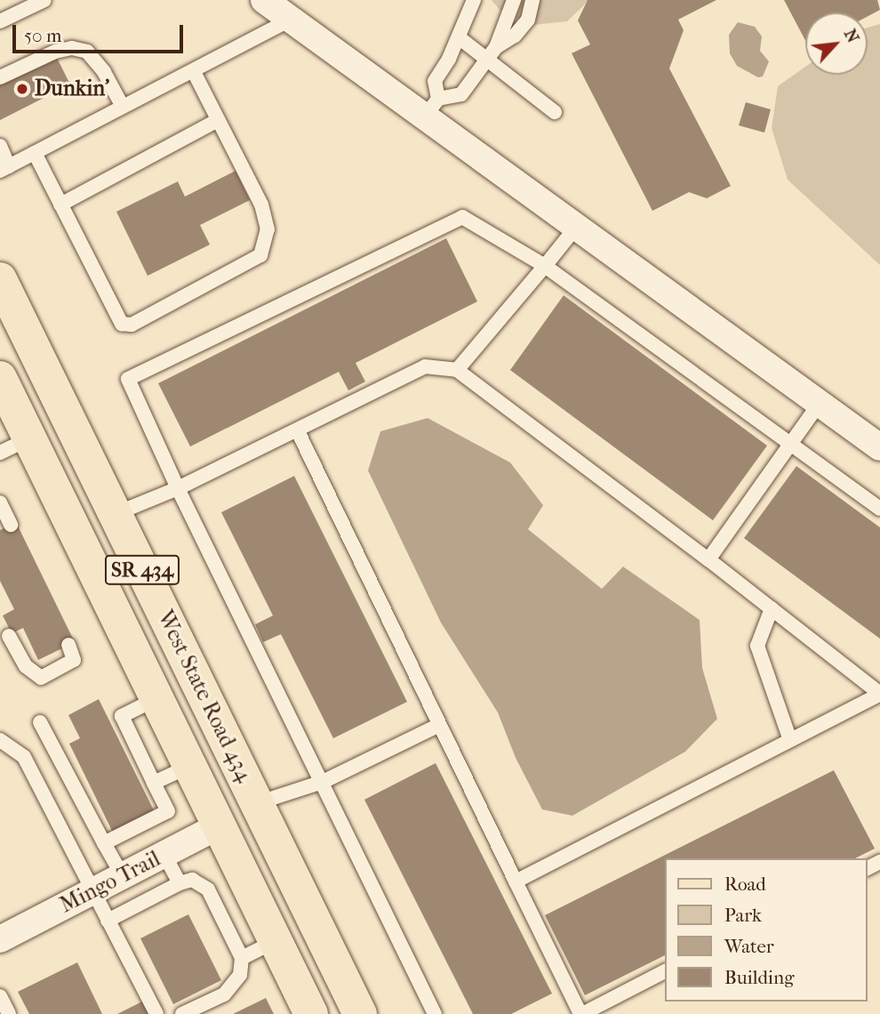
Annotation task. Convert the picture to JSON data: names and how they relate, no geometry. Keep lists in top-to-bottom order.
{
  "streets": {
    "main road": ["SR 434", "West State Road 434"],
    "street": ["Mingo Trail"]
  },
  "crossings": [
    ["West State Road 434", "Mingo Trail"]
  ],
  "places": ["Dunkin'"],
  "legend": [
    "Road",
    "Park",
    "Water",
    "Building"
  ],
  "scale_bar": "50 m",
  "north": "top right"
}
